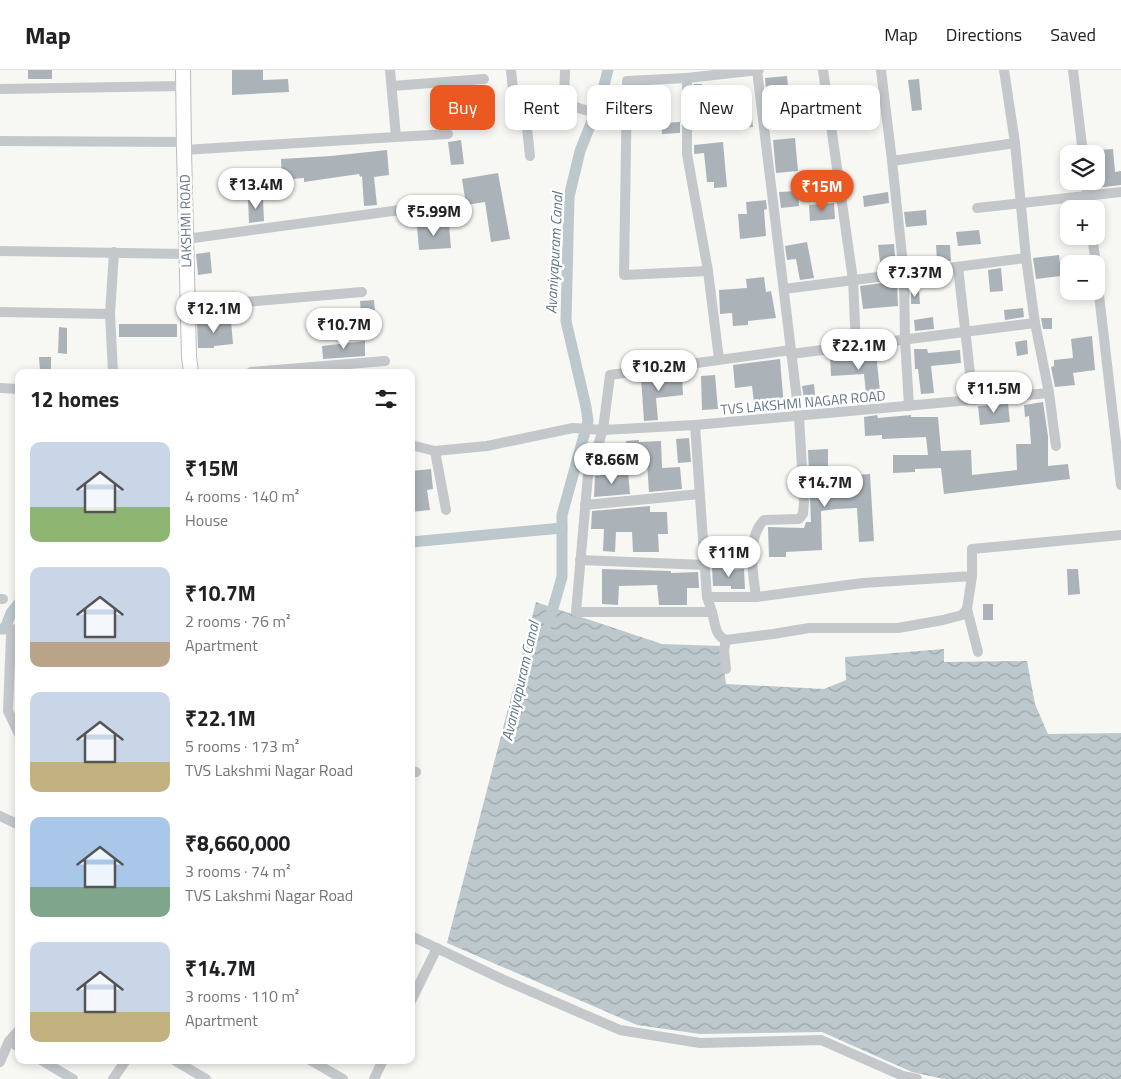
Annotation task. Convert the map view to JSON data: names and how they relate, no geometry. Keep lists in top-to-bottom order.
{
  "streets": {
    "street": ["LAKSHMI ROAD", "TVS LAKSHMI NAGAR ROAD"]
  },
  "water": ["Avaniyapuram Canal"],
  "page": {
    "header": "Map",
    "nav": ["Map", "Directions", "Saved"],
    "chip": [
      "Buy",
      "Rent",
      "Filters",
      "New",
      "Apartment"
    ],
    "map_buttons": ["+", "−"],
    "price": [
      "₹13.4M",
      "₹15M",
      "₹5.99M",
      "₹7.37M",
      "₹12.1M",
      "₹10.7M",
      "₹22.1M",
      "₹10.2M",
      "₹11.5M",
      "₹8.66M",
      "₹14.7M",
      "₹11M"
    ],
    "heading": "12 homes",
    "list": [
      {
        "name": "₹15M",
        "note": "4 rooms · 140 m² · House"
      },
      {
        "name": "₹10.7M",
        "note": "2 rooms · 76 m² · Apartment"
      },
      {
        "name": "₹22.1M",
        "note": "5 rooms · 173 m² · TVS Lakshmi Nagar Road"
      },
      {
        "name": "₹8,660,000",
        "note": "3 rooms · 74 m² · TVS Lakshmi Nagar Road"
      },
      {
        "name": "₹14.7M",
        "note": "3 rooms · 110 m² · Apartment"
      }
    ]
  }
}
